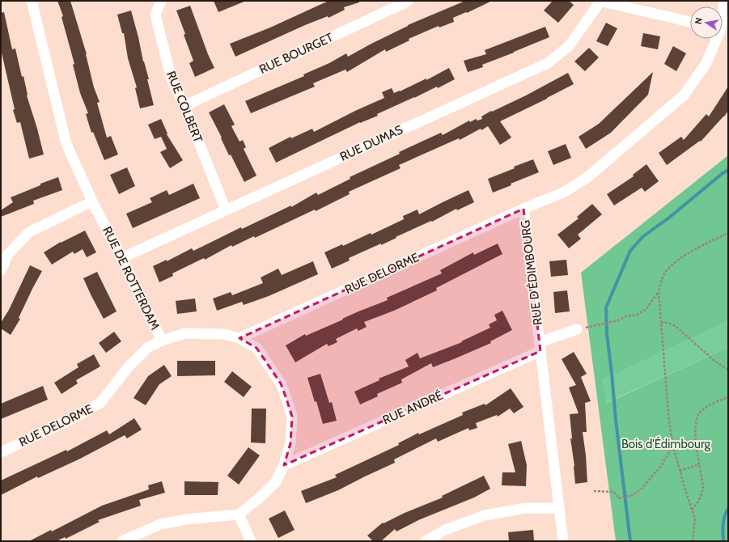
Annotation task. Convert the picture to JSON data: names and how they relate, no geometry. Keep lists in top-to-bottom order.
{
  "streets": {
    "street": [
      "RUE BOURGET",
      "RUE COLBERT",
      "RUE DUMAS",
      "RUE D'ÉDIMBOURG",
      "RUE DELORME",
      "RUE DE ROTTERDAM",
      "RUE ANDRÉ"
    ]
  },
  "crossings": [
    ["RUE BOURGET", "RUE COLBERT"],
    ["RUE COLBERT", "RUE DUMAS"],
    ["RUE DUMAS", "RUE DE ROTTERDAM"],
    ["RUE D'ÉDIMBOURG", "RUE DELORME"],
    ["RUE D'ÉDIMBOURG", "RUE ANDRÉ"],
    ["RUE DELORME", "RUE DE ROTTERDAM"],
    ["RUE DE ROTTERDAM", "RUE ANDRÉ"]
  ],
  "parks": ["Bois d'Édimbourg"],
  "north": "left"
}
